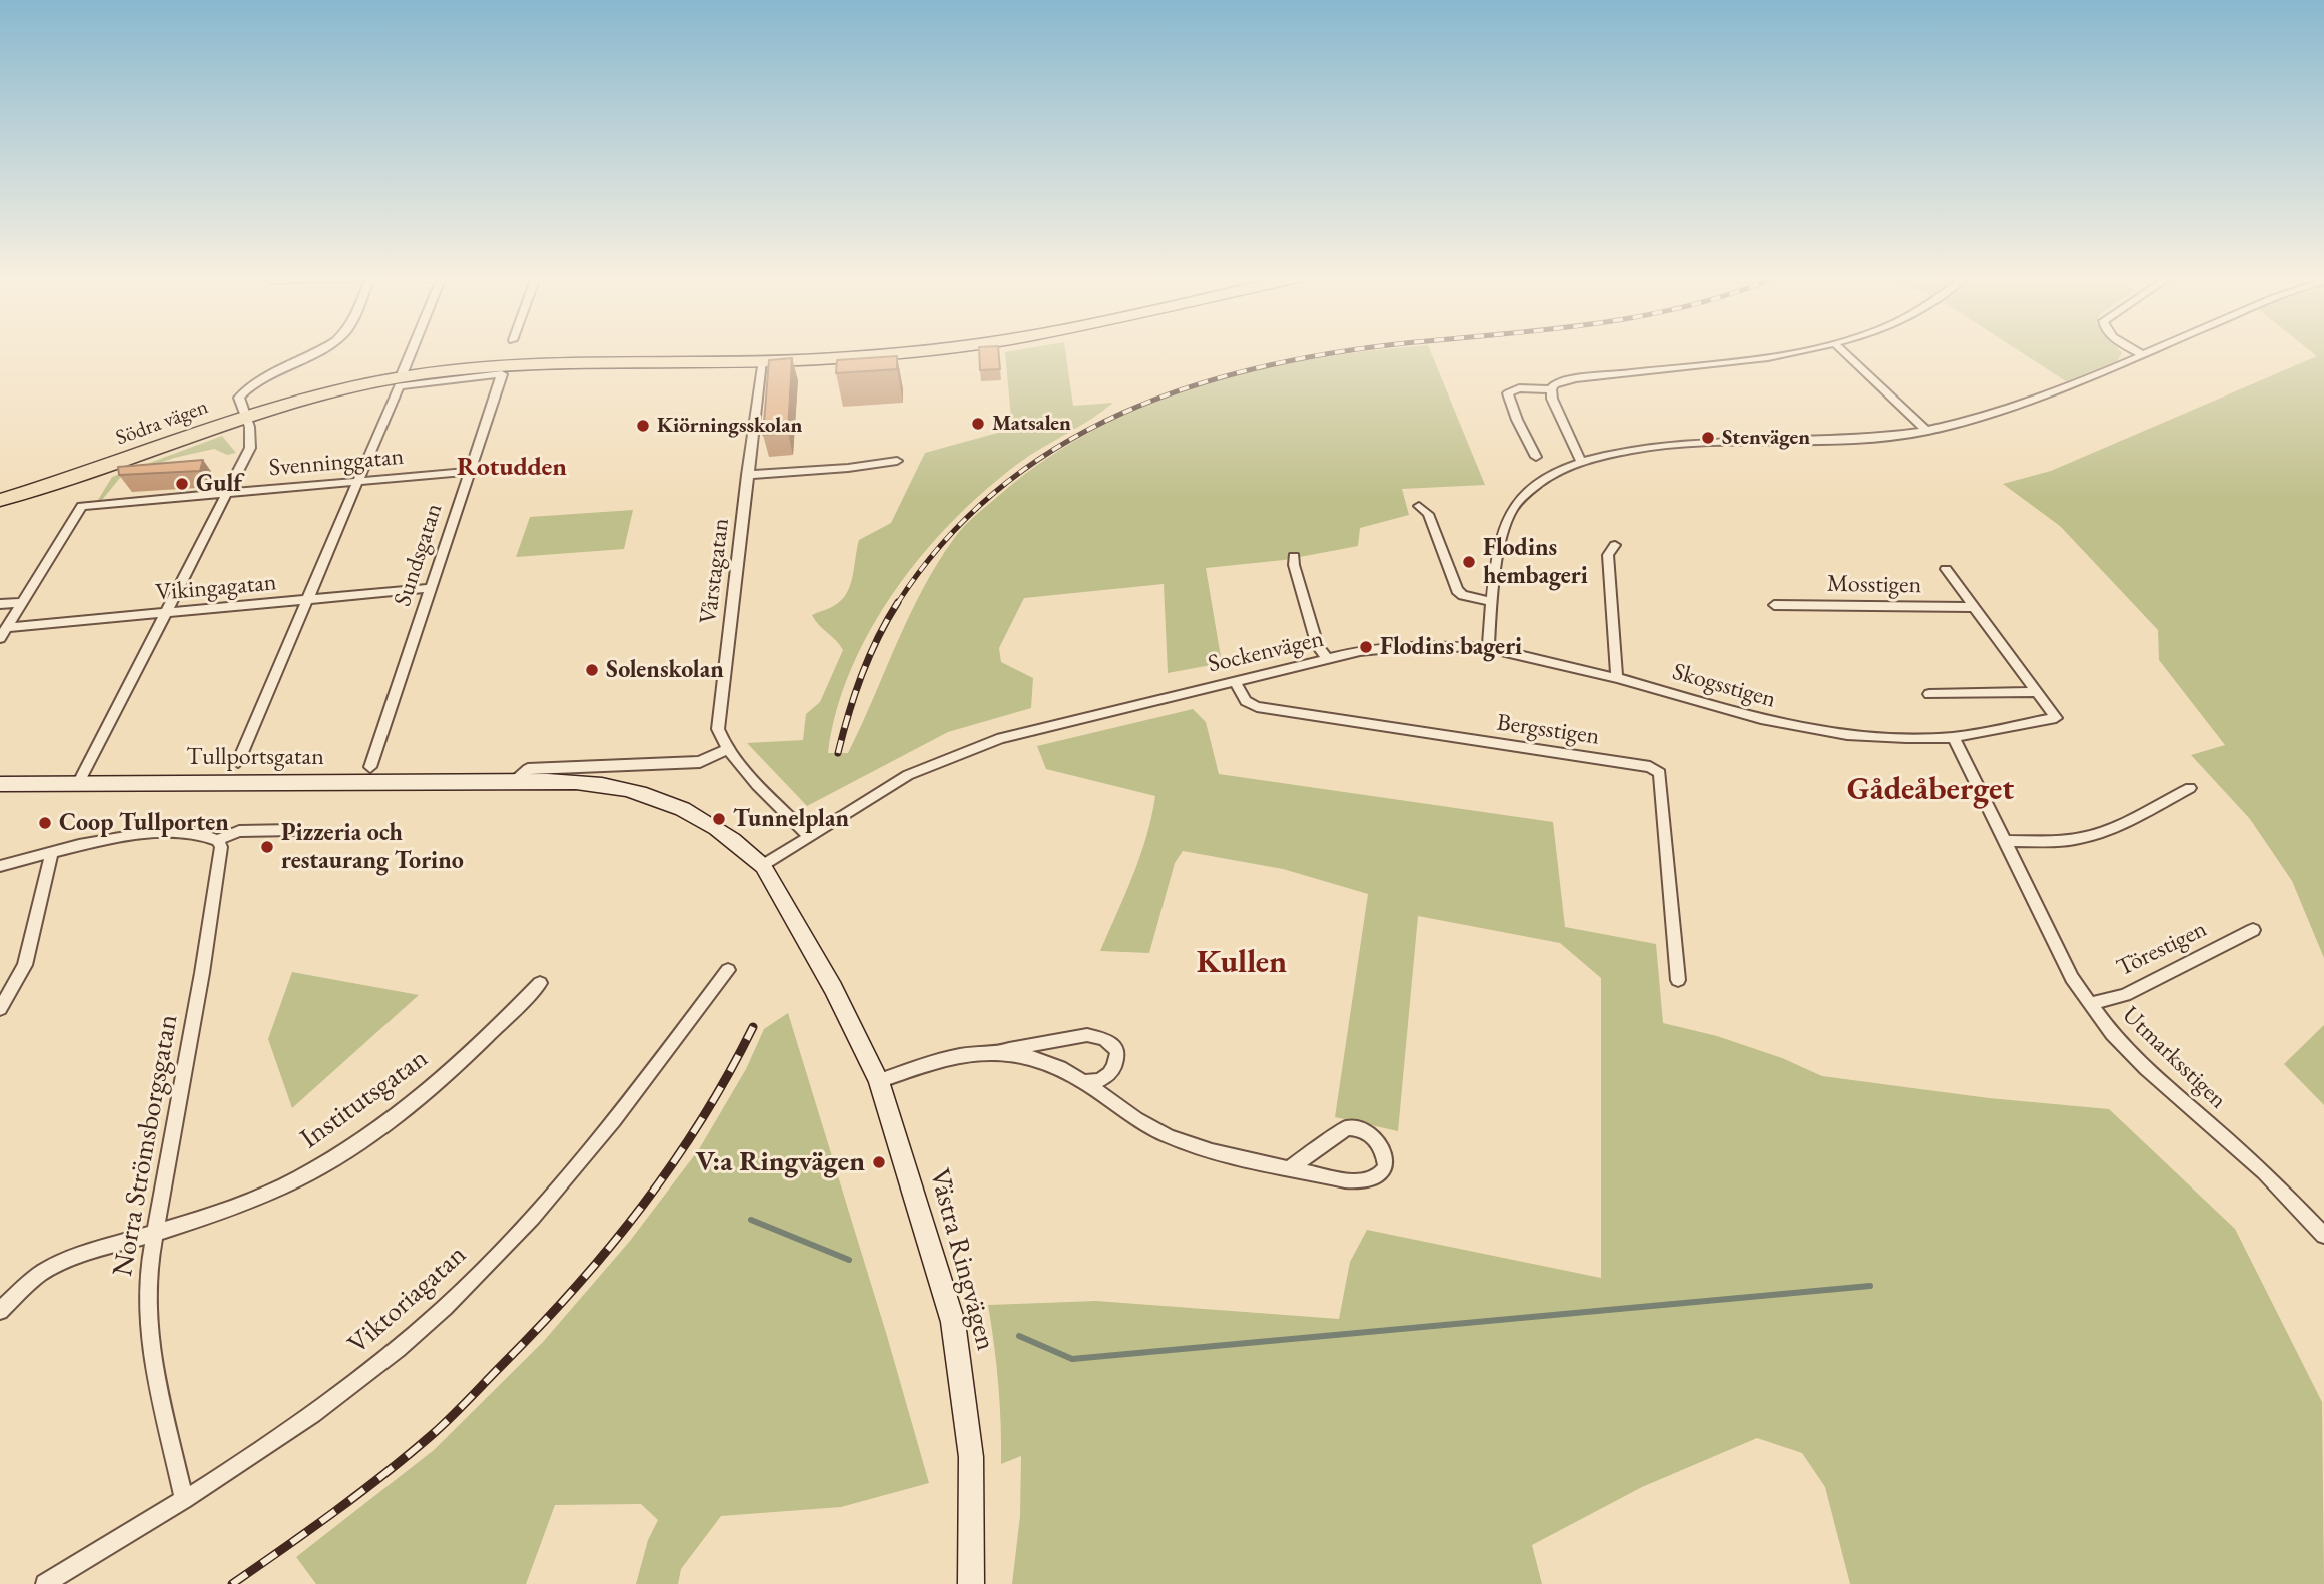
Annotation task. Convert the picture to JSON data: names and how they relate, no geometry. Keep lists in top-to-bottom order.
{
  "streets": {
    "highway": ["Södra vägen"],
    "main road": ["Tullportsgatan", "Västra Ringvägen"],
    "street": [
      "Svenninggatan",
      "Sundsgatan",
      "Vårstagatan",
      "Mosstigen",
      "Vikingagatan",
      "Sockenvägen",
      "Skogsstigen",
      "Bergsstigen",
      "Törestigen",
      "Utmarksstigen",
      "Institutsgatan",
      "Norra Strömsborgsgatan",
      "Viktoriagatan"
    ]
  },
  "crossings": [
    ["Södra vägen", "Sundsgatan"],
    ["Södra vägen", "Vårstagatan"],
    ["Svenninggatan", "Sundsgatan"],
    ["Sundsgatan", "Vikingagatan"],
    ["Vårstagatan", "Tullportsgatan"],
    ["Mosstigen", "Skogsstigen"],
    ["Mosstigen", "Utmarksstigen"],
    ["Sockenvägen", "Skogsstigen"],
    ["Sockenvägen", "Bergsstigen"],
    ["Sockenvägen", "Tullportsgatan"],
    ["Sockenvägen", "Västra Ringvägen"],
    ["Skogsstigen", "Utmarksstigen"],
    ["Tullportsgatan", "Västra Ringvägen"],
    ["Törestigen", "Utmarksstigen"],
    ["Institutsgatan", "Norra Strömsborgsgatan"],
    ["Norra Strömsborgsgatan", "Viktoriagatan"]
  ],
  "districts": ["Rotudden", "Gådeåberget", "Kullen"],
  "places": [
    "Matsalen",
    "Kiörningsskolan",
    "Stenvägen",
    "Gulf",
    "Flodins hembageri",
    "Flodins bageri",
    "Solenskolan",
    "Tunnelplan",
    "Coop Tullporten",
    "Pizzeria och restaurang Torino",
    "V:a Ringvägen"
  ]
}
